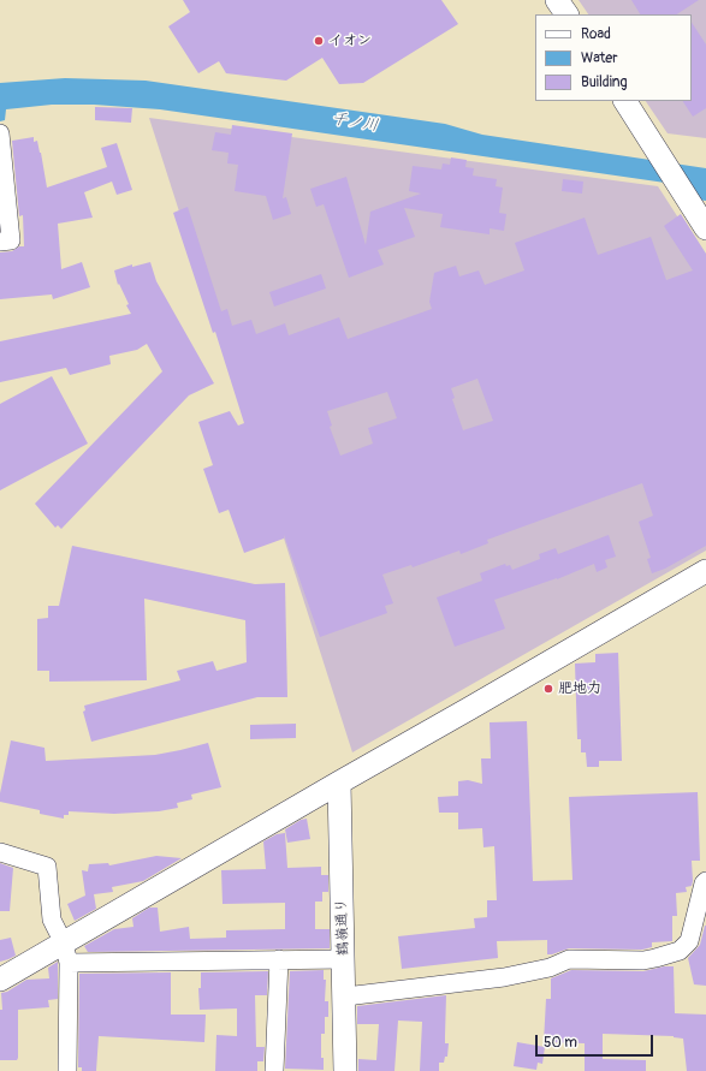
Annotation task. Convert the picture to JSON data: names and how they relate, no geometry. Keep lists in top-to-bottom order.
{
  "streets": {
    "street": ["鶴嶺通り"]
  },
  "water": ["千ノ川"],
  "places": ["イオン", "肥地力"],
  "legend": ["Road", "Water", "Building"],
  "scale_bar": "50 m"
}
